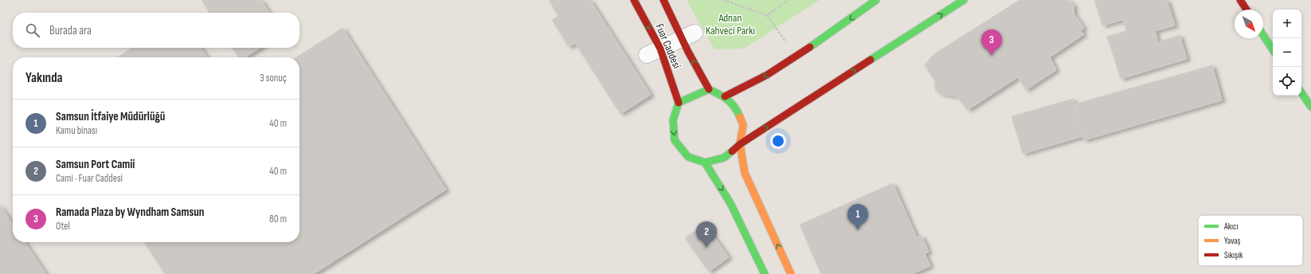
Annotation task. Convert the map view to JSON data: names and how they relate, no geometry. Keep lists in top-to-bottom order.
{
  "streets": {
    "street": ["Fuar Caddesi"]
  },
  "parks": ["Adnan Kahveci Parkı"],
  "legend": ["Akıcı", "Yavaş", "Sıkışık"],
  "north": "bottom right",
  "page": {
    "map_buttons": ["+", "−"],
    "search": "Burada ara",
    "pins": ["3", "1", "2"],
    "heading": ["Yakında", "3 sonuç"],
    "list": [
      {
        "mark": "1",
        "name": "Samsun İtfaiye Müdürlüğü",
        "note": "Kamu binası",
        "value": "40 m"
      },
      {
        "mark": "2",
        "name": "Samsun Port Camii",
        "note": "Cami · Fuar Caddesi",
        "value": "40 m"
      },
      {
        "mark": "3",
        "name": "Ramada Plaza by Wyndham Samsun",
        "note": "Otel",
        "value": "80 m"
      }
    ]
  }
}
